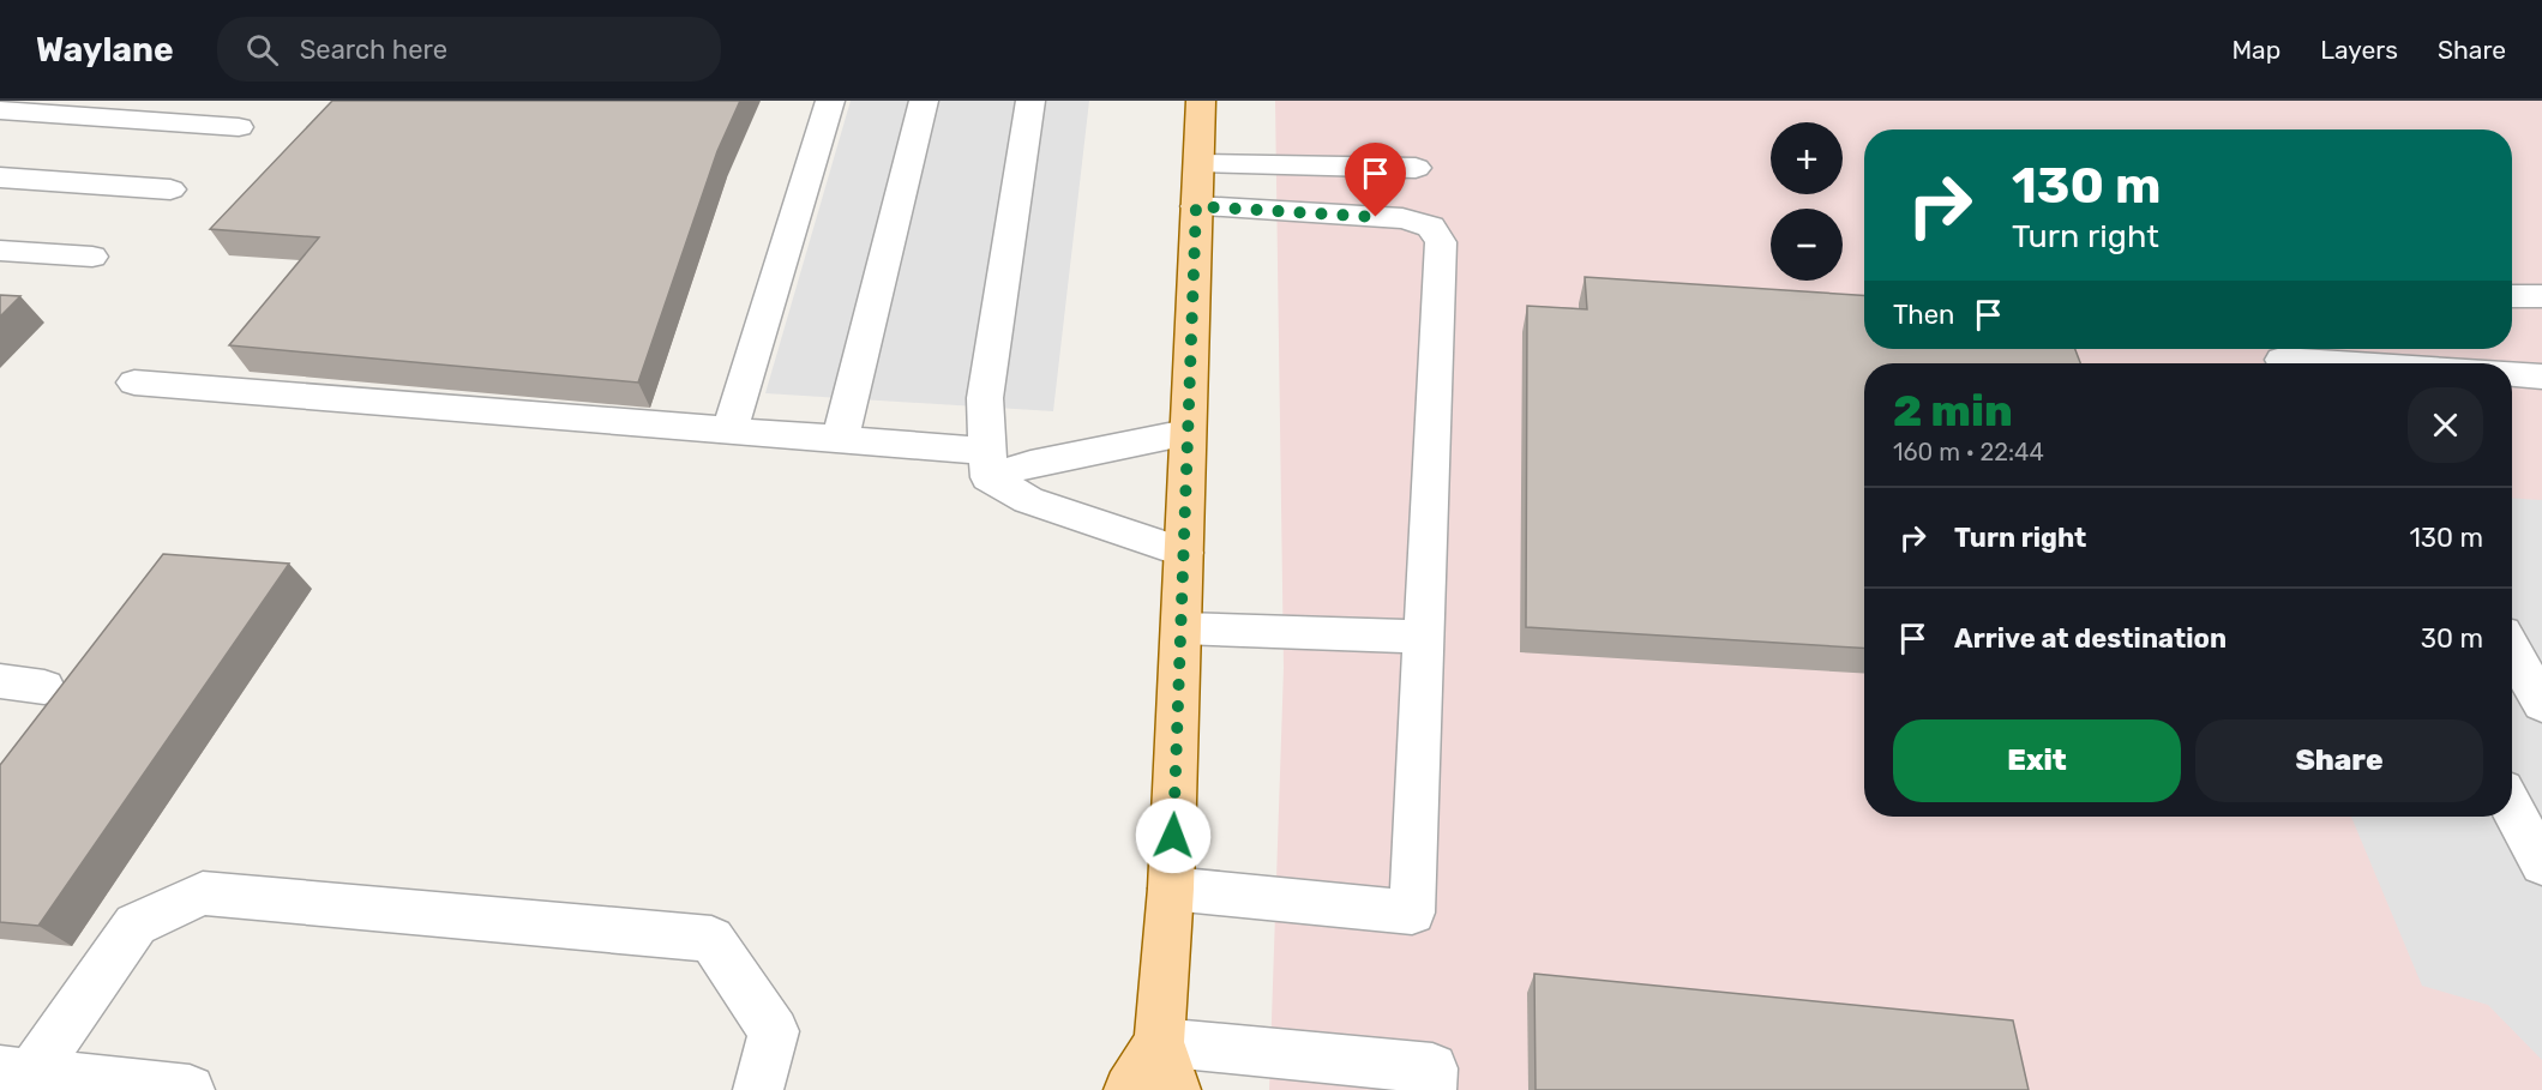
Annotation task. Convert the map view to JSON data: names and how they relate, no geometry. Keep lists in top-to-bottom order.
{
  "page": {
    "header": "Waylane",
    "search": "Search here",
    "nav": ["Map", "Layers", "Share"],
    "map_buttons": ["+", "−"],
    "turn": ["130 m", "Turn right"],
    "then": "Then",
    "heading": ["2 min", "160 m · 22:44"],
    "list": [
      {
        "name": "Turn right",
        "value": "130 m"
      },
      {
        "name": "Arrive at destination",
        "value": "30 m"
      }
    ],
    "buttons": ["Exit", "Share"]
  }
}
